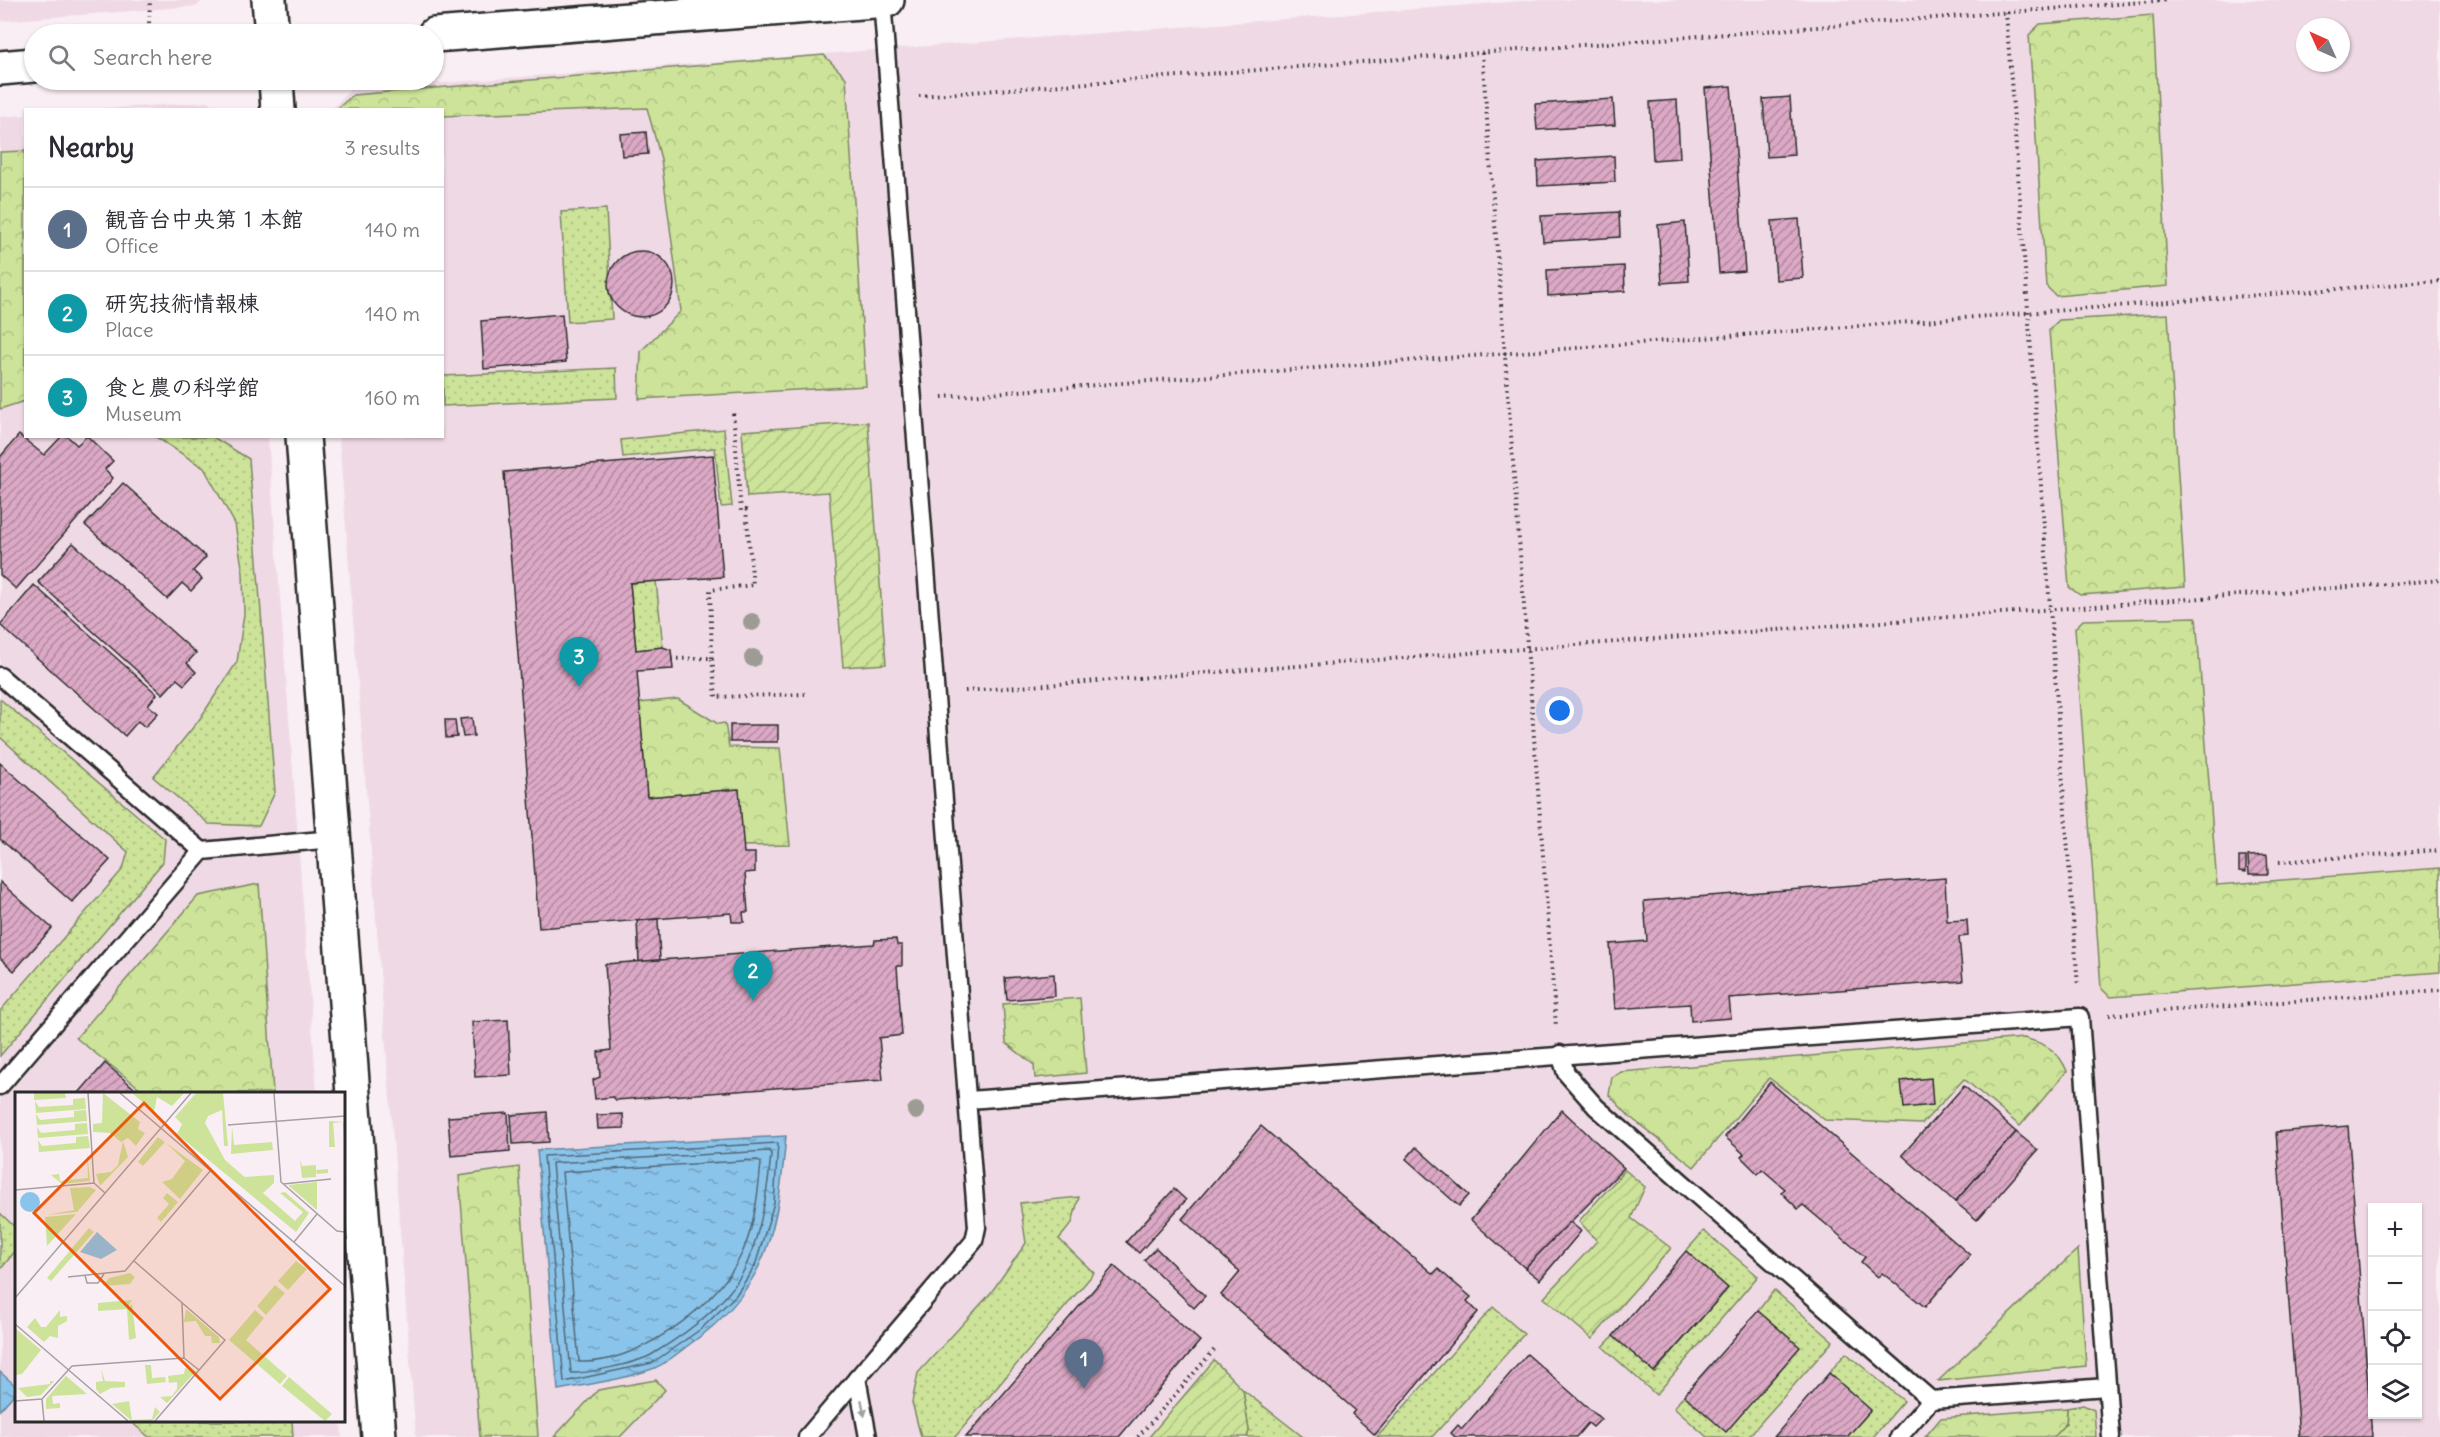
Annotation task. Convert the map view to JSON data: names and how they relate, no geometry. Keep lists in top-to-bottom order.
{
  "north": "top left",
  "page": {
    "search": "Search here",
    "heading": ["Nearby", "3 results"],
    "list": [
      {
        "mark": "1",
        "name": "観音台中央第１本館",
        "note": "Office",
        "value": "140 m"
      },
      {
        "mark": "2",
        "name": "研究技術情報棟",
        "note": "Place",
        "value": "140 m"
      },
      {
        "mark": "3",
        "name": "食と農の科学館",
        "note": "Museum",
        "value": "160 m"
      }
    ],
    "pins": ["3", "2", "1"],
    "map_buttons": ["+", "−"]
  }
}
